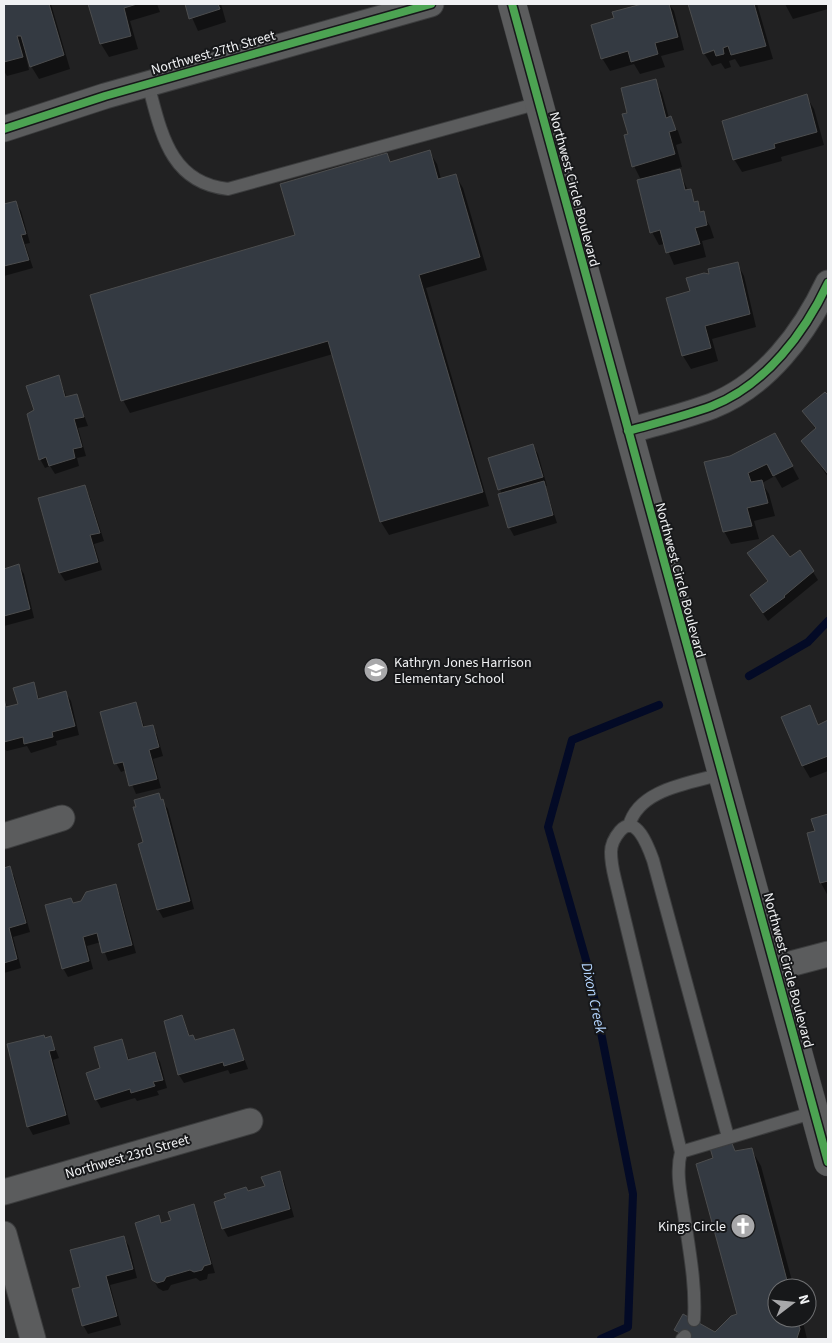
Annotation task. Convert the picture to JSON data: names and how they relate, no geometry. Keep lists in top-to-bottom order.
{
  "streets": {
    "main road": ["Northwest Circle Boulevard"],
    "street": ["Northwest 27th Street", "Northwest 23rd Street"]
  },
  "water": ["Dixon Creek"],
  "places": {
    "school or university": ["Kathryn Jones Harrison Elementary School"],
    "church": ["Kings Circle"]
  },
  "north": "right"
}
